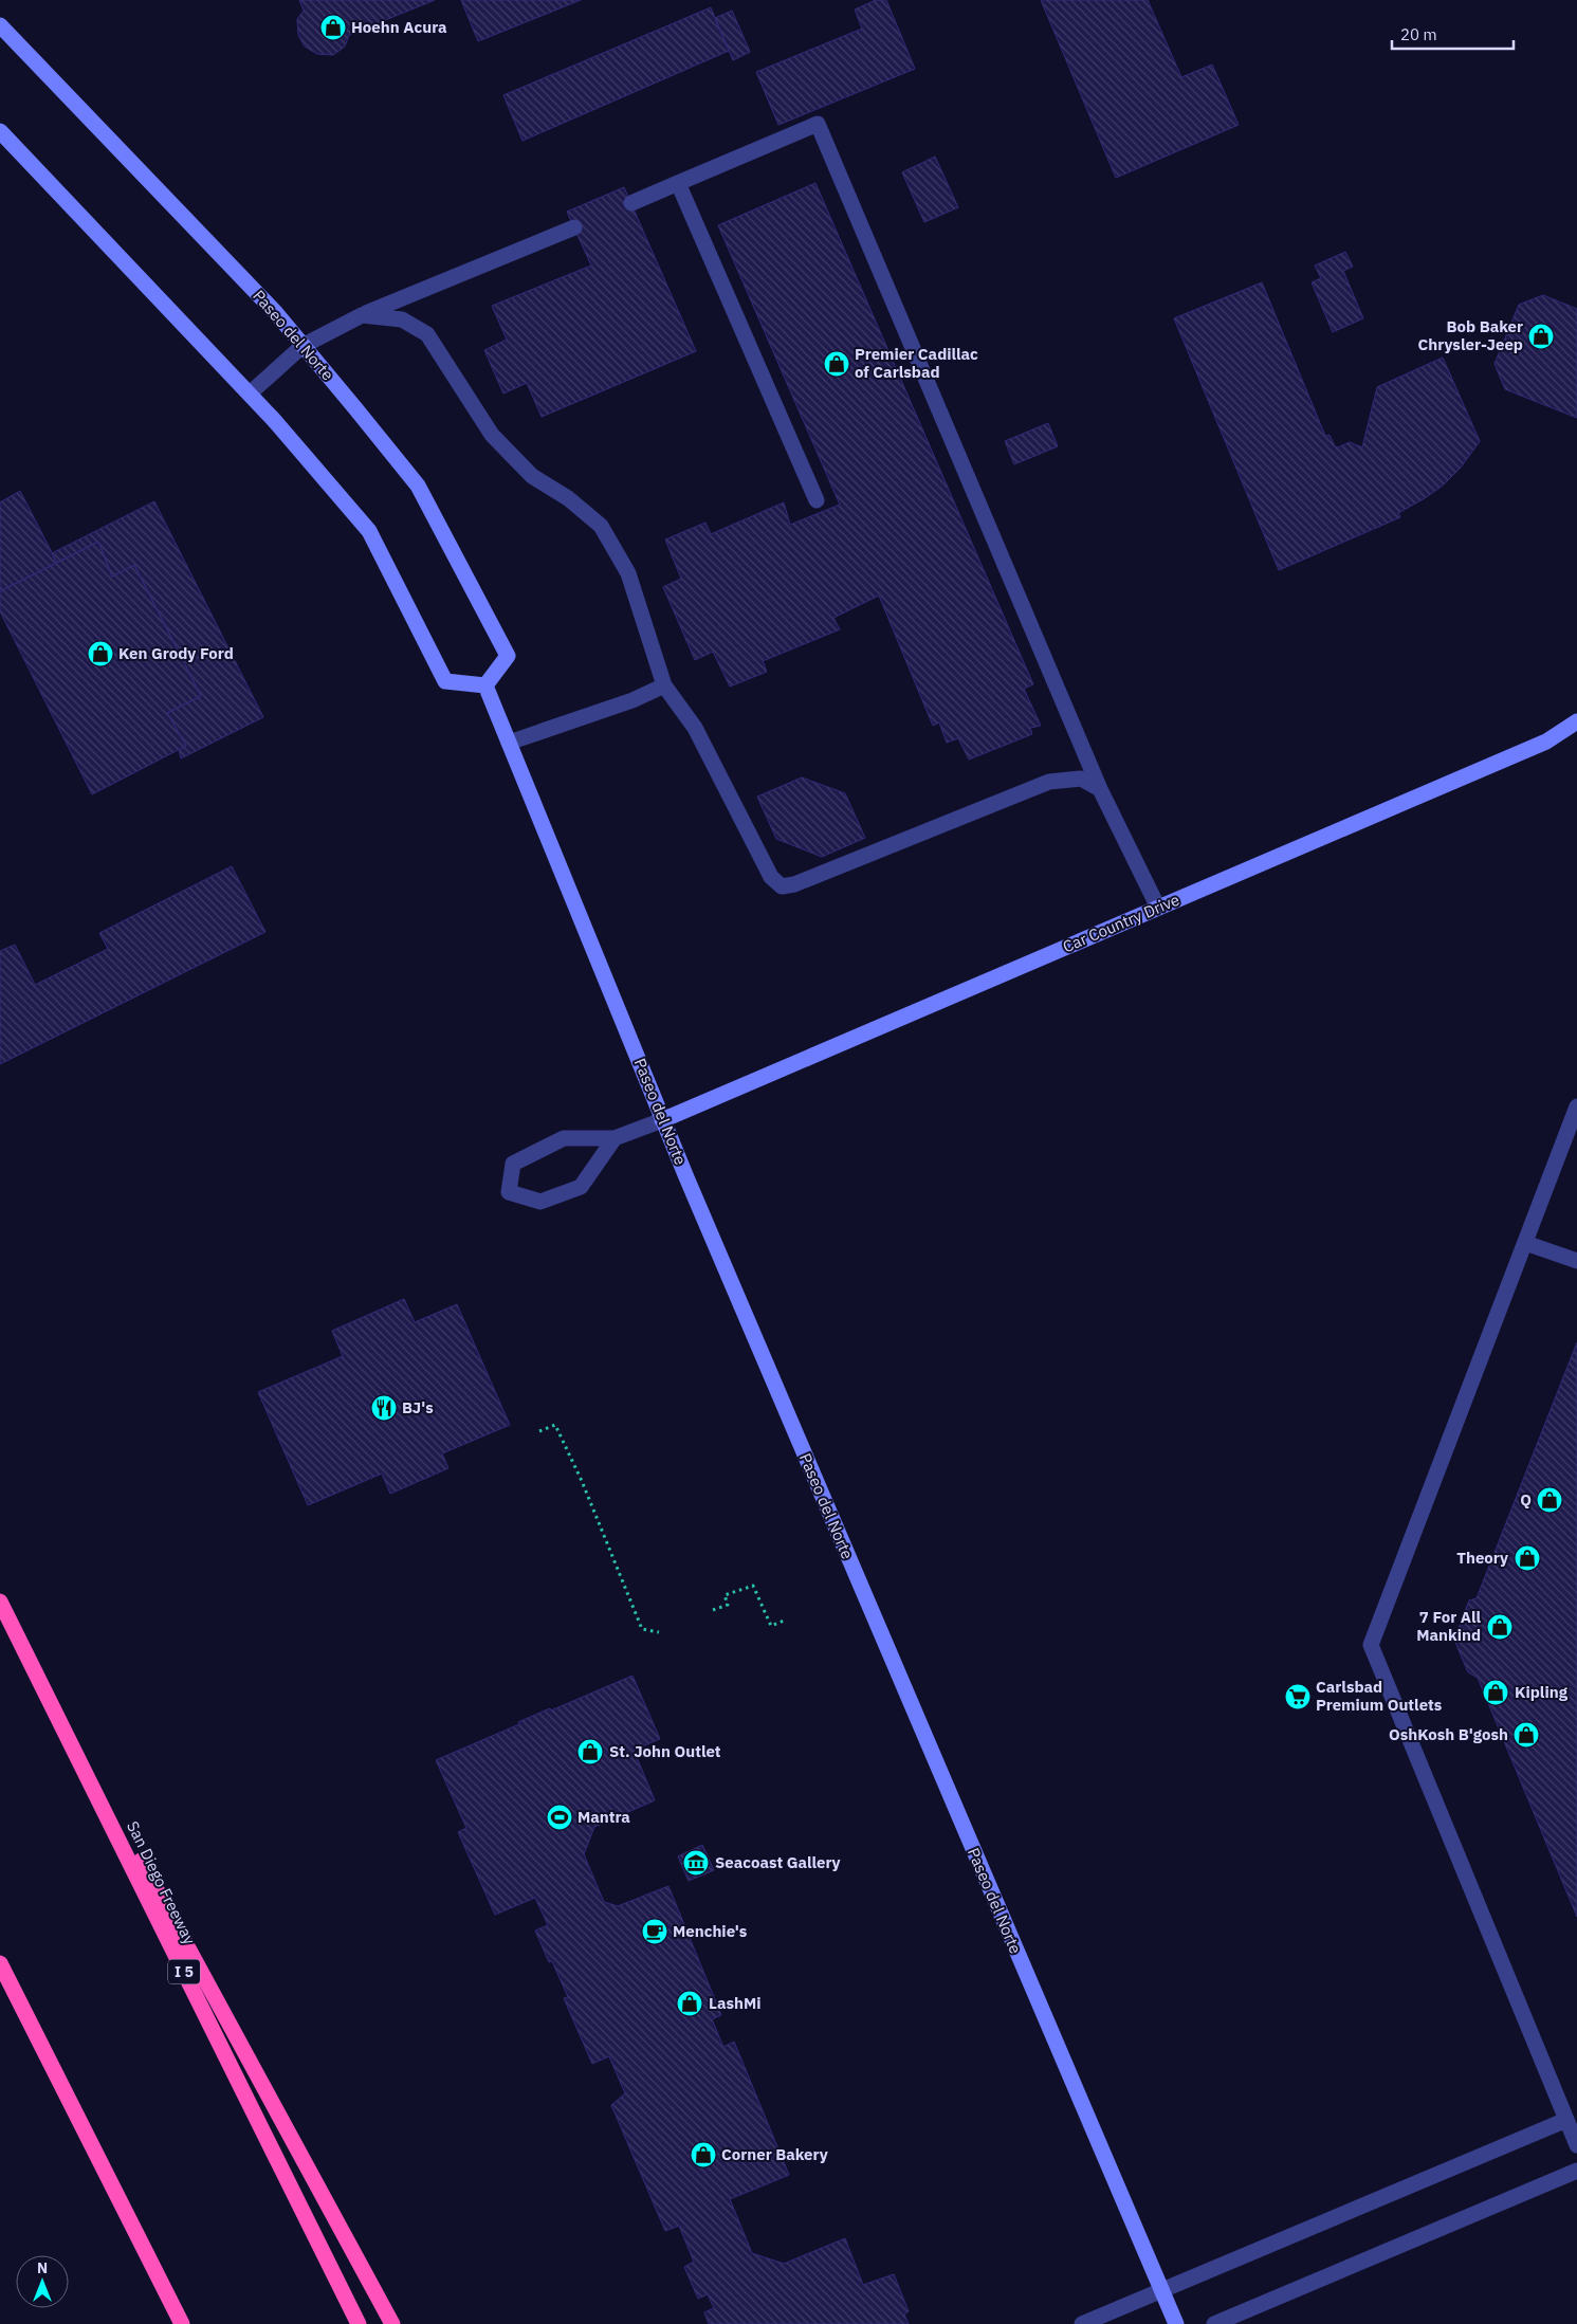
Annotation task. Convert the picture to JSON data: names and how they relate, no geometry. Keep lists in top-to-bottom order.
{
  "streets": {
    "highway": ["San Diego Freeway", "I 5"],
    "main road": ["Paseo del Norte", "Car Country Drive"]
  },
  "crossings": [
    ["Paseo del Norte", "Car Country Drive"]
  ],
  "places": {
    "shop": [
      "Hoehn Acura",
      "Bob Baker Chrysler-Jeep",
      "Premier Cadillac of Carlsbad",
      "Ken Grody Ford",
      "Q",
      "Theory",
      "7 For All Mankind",
      "Kipling",
      "OshKosh B'gosh",
      "St. John Outlet",
      "LashMi",
      "Corner Bakery"
    ],
    "restaurant": ["BJ's"],
    "supermarket": ["Carlsbad Premium Outlets"],
    "sports": ["Mantra"],
    "museum": ["Seacoast Gallery"],
    "cafe": ["Menchie's"]
  },
  "scale_bar": "20 m",
  "north": "top"
}
